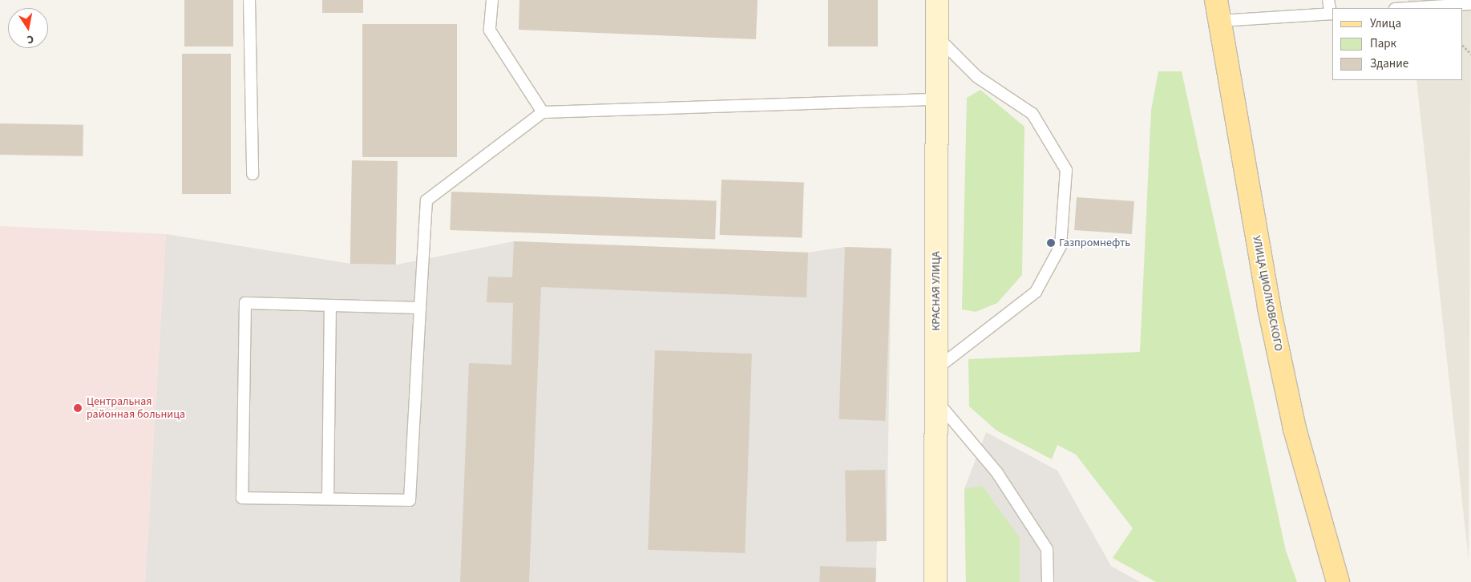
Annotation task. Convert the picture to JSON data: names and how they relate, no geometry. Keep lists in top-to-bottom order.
{
  "streets": {
    "main road": ["КРАСНАЯ УЛИЦА", "УЛИЦА ЦИОЛКОВСКОГО"]
  },
  "places": ["Газпромнефть", "Центральная районная больница"],
  "legend": ["Улица", "Парк", "Здание"],
  "north": "bottom"
}
